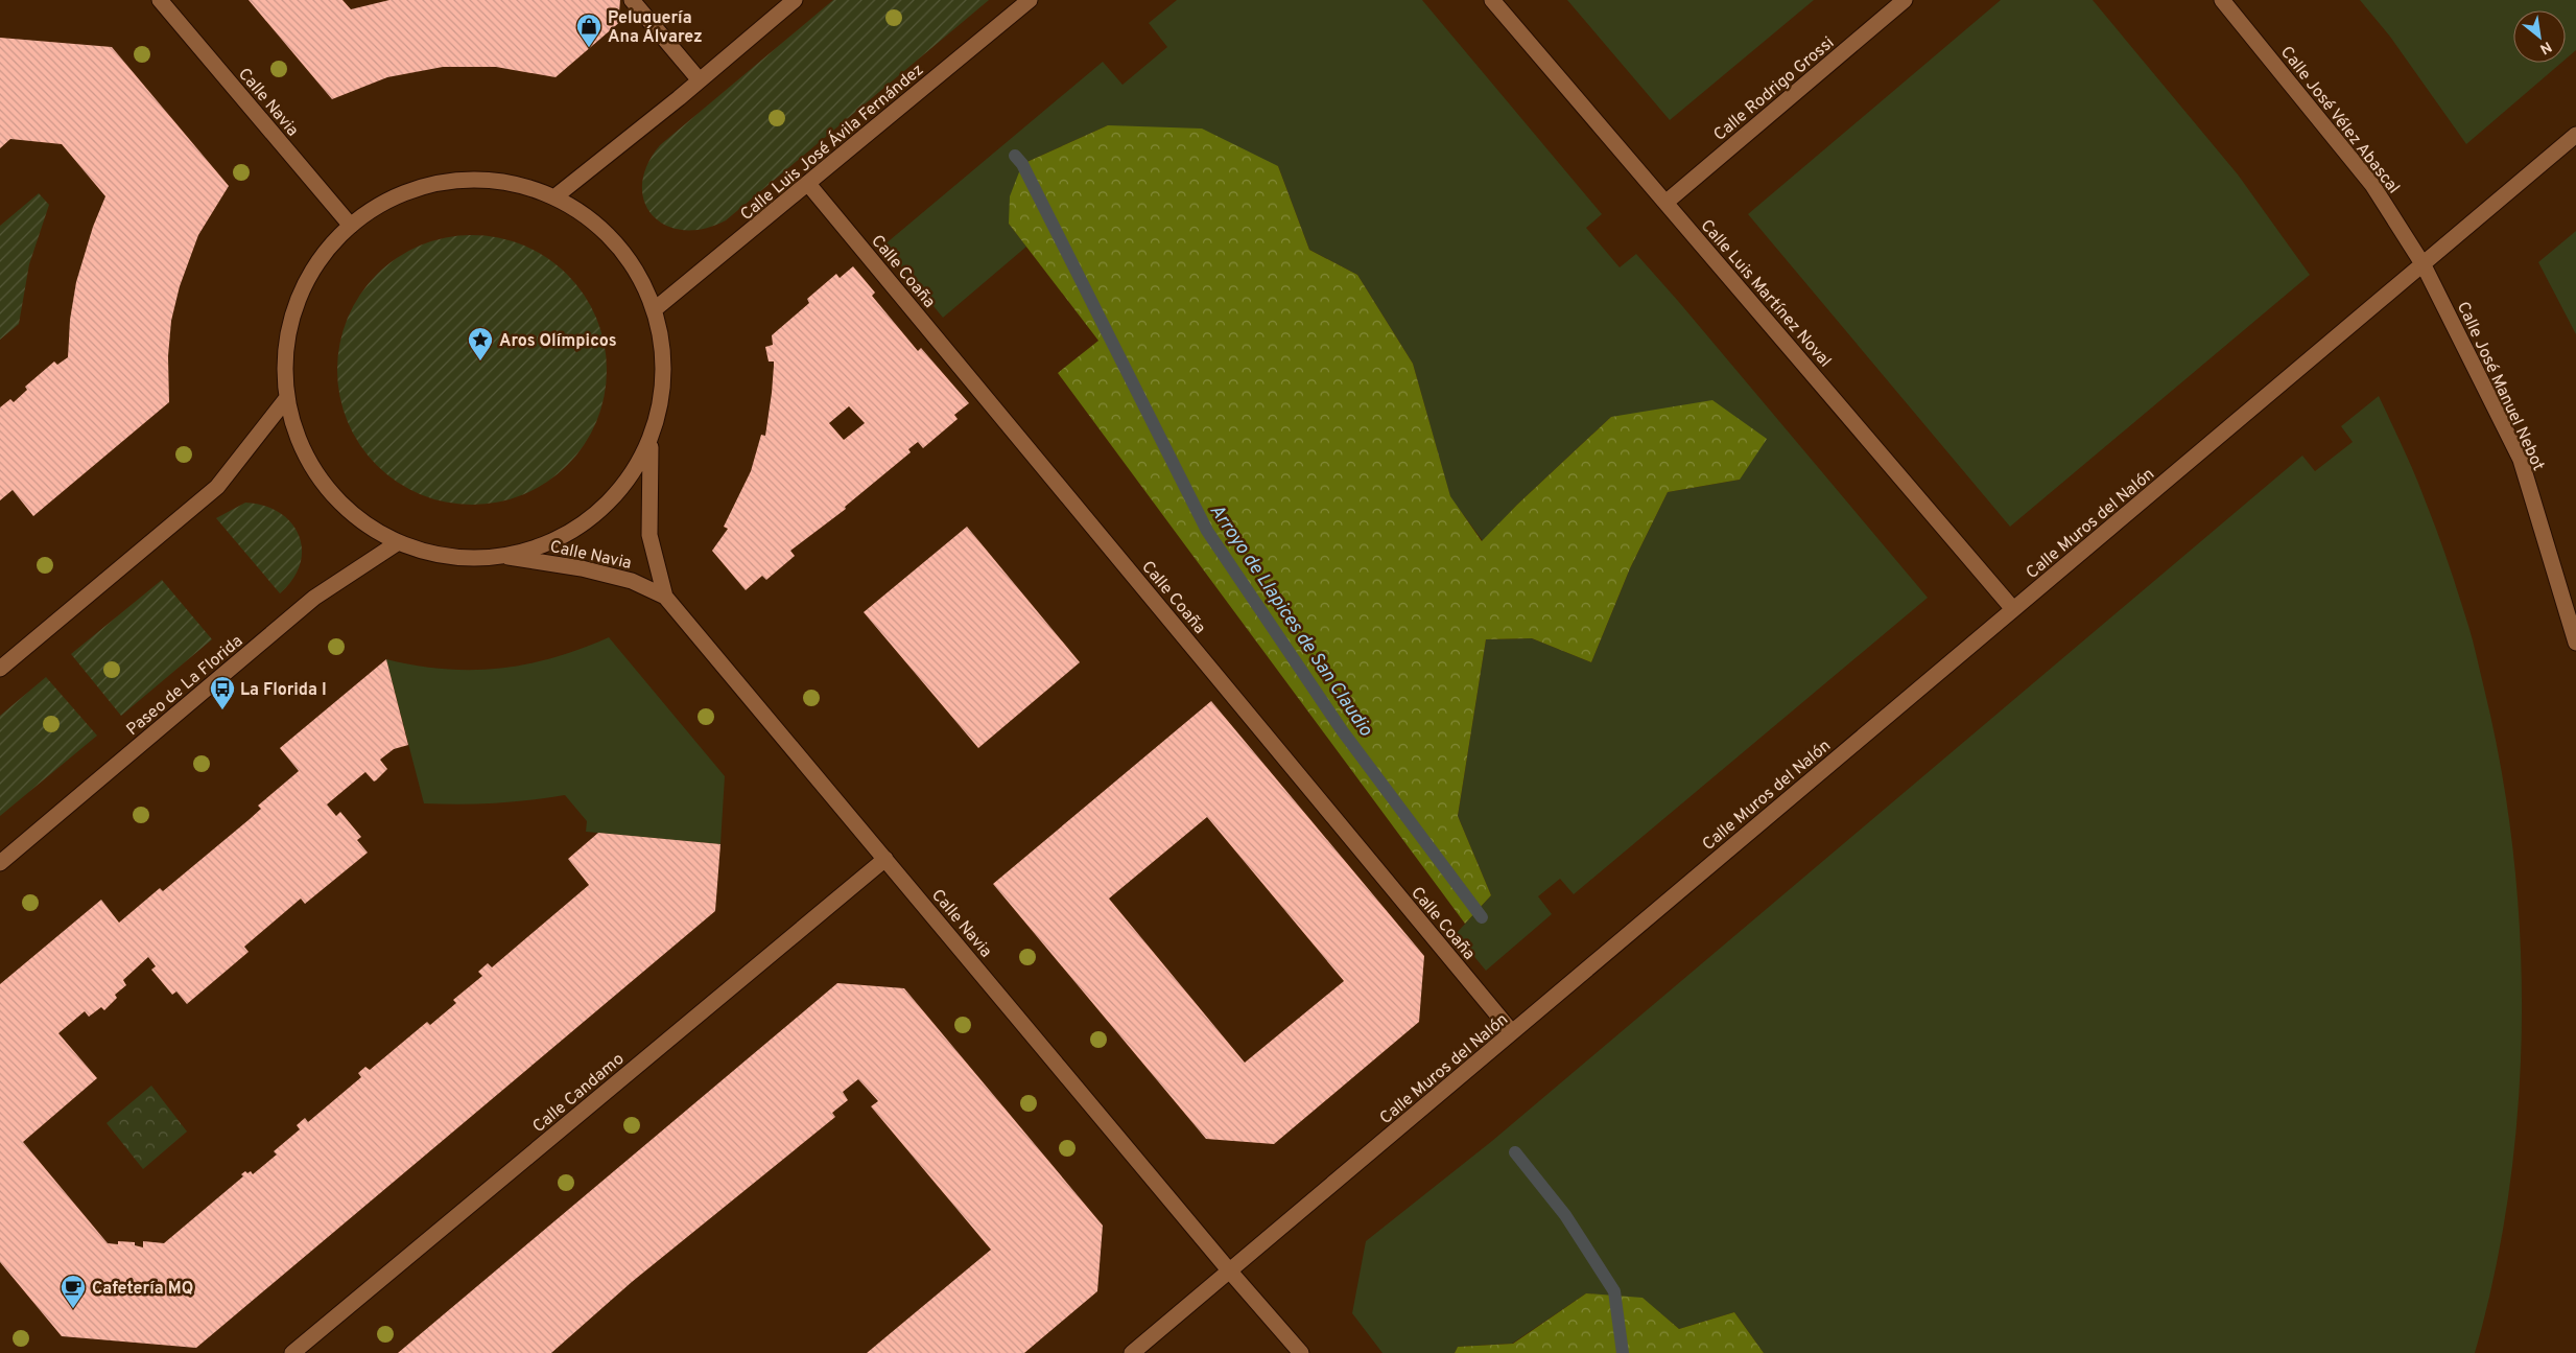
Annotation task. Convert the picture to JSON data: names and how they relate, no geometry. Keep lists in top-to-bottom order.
{
  "streets": {
    "street": [
      "Calle Rodrigo Grossi",
      "Calle Navia",
      "Calle José Vélez Abascal",
      "Calle Luis José Ávila Fernández",
      "Calle Coaña",
      "Calle Luis Martínez Noval",
      "Calle José Manuel Nebot",
      "Calle Muros del Nalón",
      "Paseo de La Florida",
      "Calle Candamo"
    ]
  },
  "crossings": [
    ["Calle Rodrigo Grossi", "Calle Luis Martínez Noval"],
    ["Calle Navia", "Calle Muros del Nalón"],
    ["Calle Navia", "Calle Candamo"],
    ["Calle José Vélez Abascal", "Calle José Manuel Nebot"],
    ["Calle José Vélez Abascal", "Calle Muros del Nalón"],
    ["Calle Luis José Ávila Fernández", "Calle Coaña"],
    ["Calle Coaña", "Calle Muros del Nalón"],
    ["Calle Luis Martínez Noval", "Calle Muros del Nalón"],
    ["Calle José Manuel Nebot", "Calle Muros del Nalón"]
  ],
  "water": ["Arroyo de Llapices de San Claudio"],
  "places": {
    "shop": ["Peluquería Ana Álvarez"],
    "place": ["Aros Olímpicos"],
    "bus stop": ["La Florida I"],
    "cafe": ["Cafetería MQ"]
  },
  "north": "bottom right"
}
